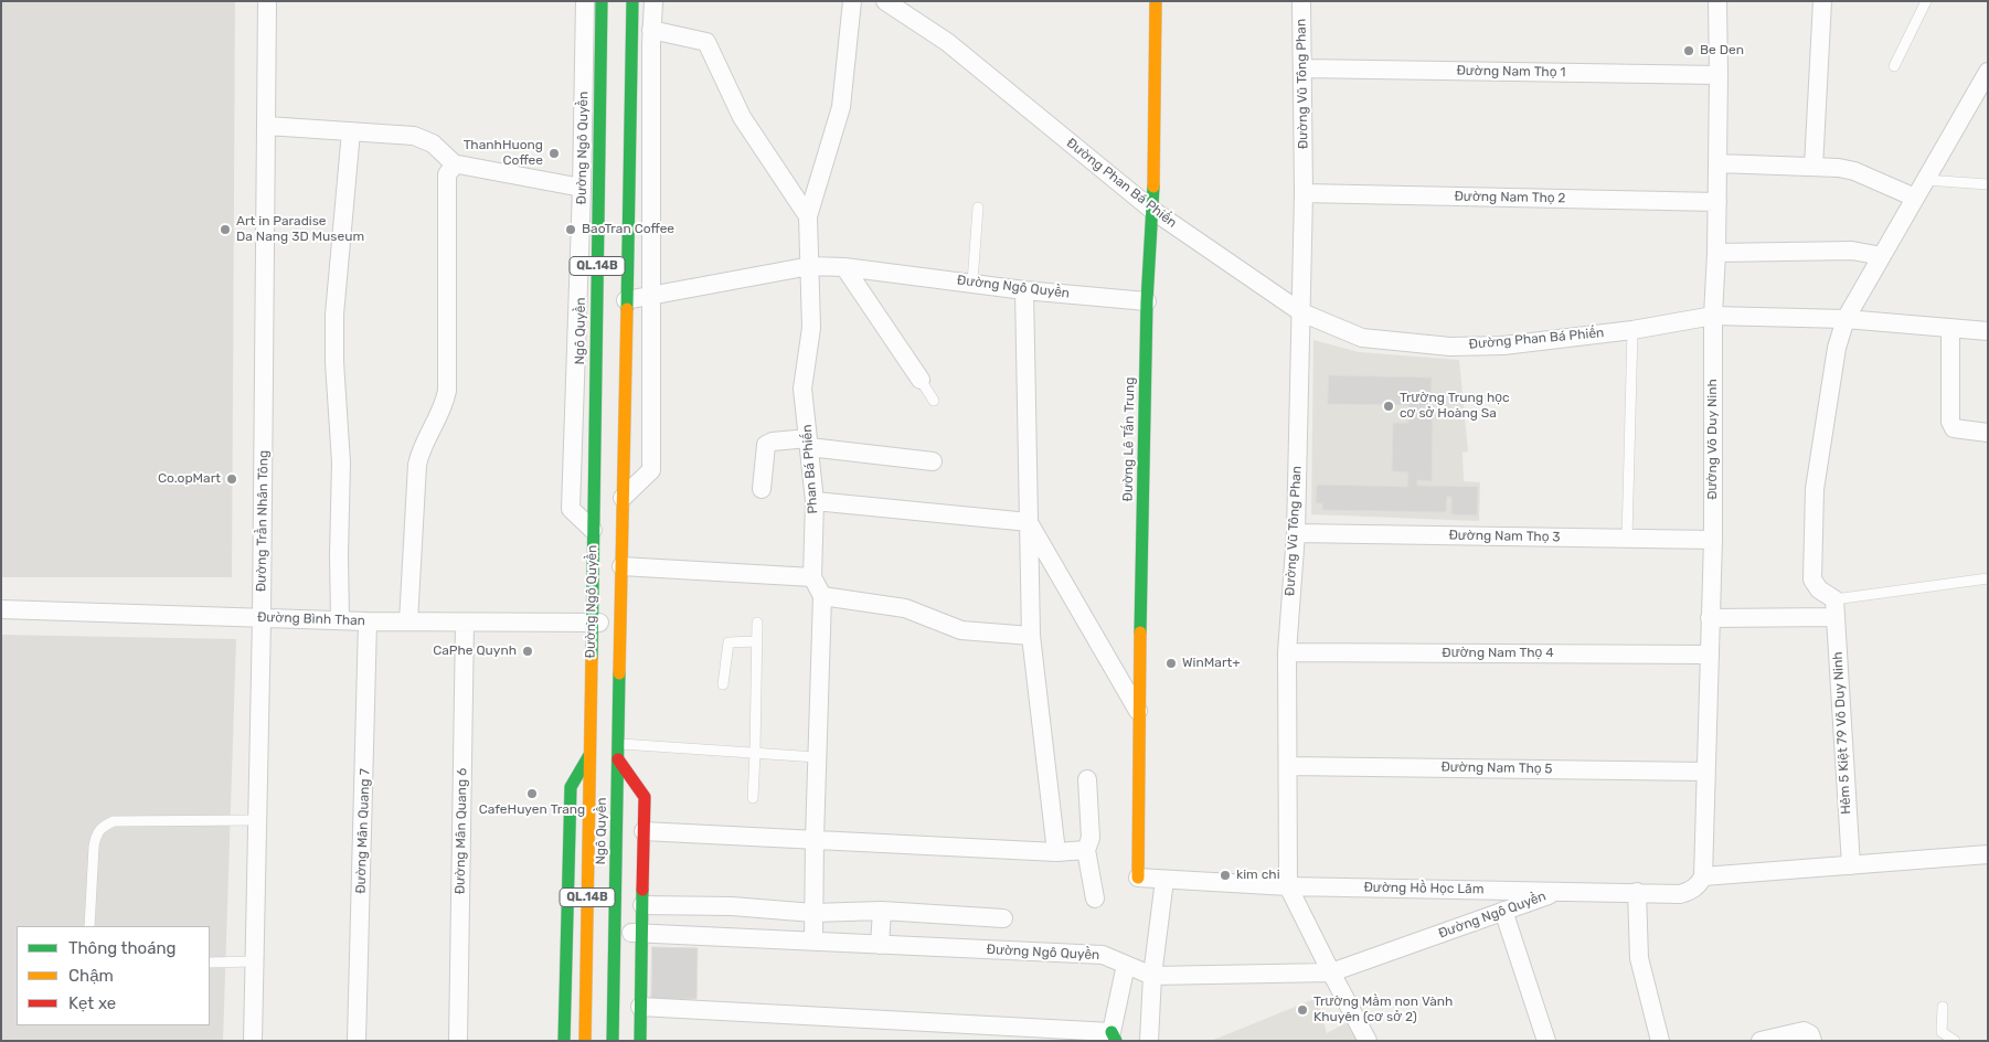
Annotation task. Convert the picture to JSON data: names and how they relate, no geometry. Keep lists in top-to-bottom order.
{
  "streets": {
    "main road": [
      "Đường Ngô Quyền",
      "QL.14B",
      "Ngô Quyền",
      "Đường Lê Tấn Trung"
    ],
    "street": [
      "Đường Nam Thọ 1",
      "Đường Vũ Tông Phan",
      "Đường Phan Bá Phiến",
      "Đường Nam Thọ 2",
      "Đường Võ Duy Ninh",
      "Phan Bá Phiến",
      "Đường Trần Nhân Tông",
      "Đường Nam Thọ 3",
      "Đường Bình Than",
      "Đường Nam Thọ 4",
      "Hẻm 5 Kiệt 79 Võ Duy Ninh",
      "Đường Nam Thọ 5",
      "Đường Mân Quang 7",
      "Đường Mân Quang 6",
      "Đường Hồ Học Lãm"
    ]
  },
  "crossings": [
    ["Đường Nam Thọ 1", "Đường Vũ Tông Phan"],
    ["Đường Nam Thọ 1", "Đường Võ Duy Ninh"],
    ["Đường Vũ Tông Phan", "Đường Ngô Quyền"],
    ["Đường Vũ Tông Phan", "Đường Phan Bá Phiến"],
    ["Đường Vũ Tông Phan", "Đường Nam Thọ 2"],
    ["Đường Vũ Tông Phan", "Đường Nam Thọ 3"],
    ["Đường Vũ Tông Phan", "Đường Nam Thọ 4"],
    ["Đường Vũ Tông Phan", "Đường Nam Thọ 5"],
    ["Đường Vũ Tông Phan", "Đường Hồ Học Lãm"],
    ["Đường Ngô Quyền", "QL.14B"],
    ["Đường Ngô Quyền", "Ngô Quyền"],
    ["Đường Ngô Quyền", "Đường Lê Tấn Trung"],
    ["Đường Ngô Quyền", "Phan Bá Phiến"],
    ["Đường Ngô Quyền", "Đường Bình Than"],
    ["Đường Ngô Quyền", "Đường Hồ Học Lãm"],
    ["Đường Phan Bá Phiến", "Đường Lê Tấn Trung"],
    ["Đường Phan Bá Phiến", "Đường Võ Duy Ninh"],
    ["Đường Nam Thọ 2", "Đường Võ Duy Ninh"],
    ["QL.14B", "Ngô Quyền"],
    ["QL.14B", "Đường Bình Than"],
    ["Ngô Quyền", "Đường Bình Than"],
    ["Đường Lê Tấn Trung", "Đường Hồ Học Lãm"],
    ["Đường Võ Duy Ninh", "Đường Nam Thọ 3"],
    ["Đường Võ Duy Ninh", "Đường Nam Thọ 4"],
    ["Đường Võ Duy Ninh", "Đường Nam Thọ 5"],
    ["Đường Võ Duy Ninh", "Đường Hồ Học Lãm"],
    ["Đường Trần Nhân Tông", "Đường Bình Than"],
    ["Đường Bình Than", "Đường Mân Quang 7"],
    ["Đường Bình Than", "Đường Mân Quang 6"]
  ],
  "places": [
    "Be Den",
    "ThanhHuong Coffee",
    "Art in Paradise Da Nang 3D Museum",
    "BaoTran Coffee",
    "Trường Trung học cơ sở Hoàng Sa",
    "Co.opMart",
    "CaPhe Quynh",
    "WinMart+",
    "CafeHuyen Trang",
    "kim chi",
    "Trường Mầm non Vành Khuyên (cơ sở 2)"
  ],
  "legend": ["Thông thoáng", "Chậm", "Kẹt xe"]
}
